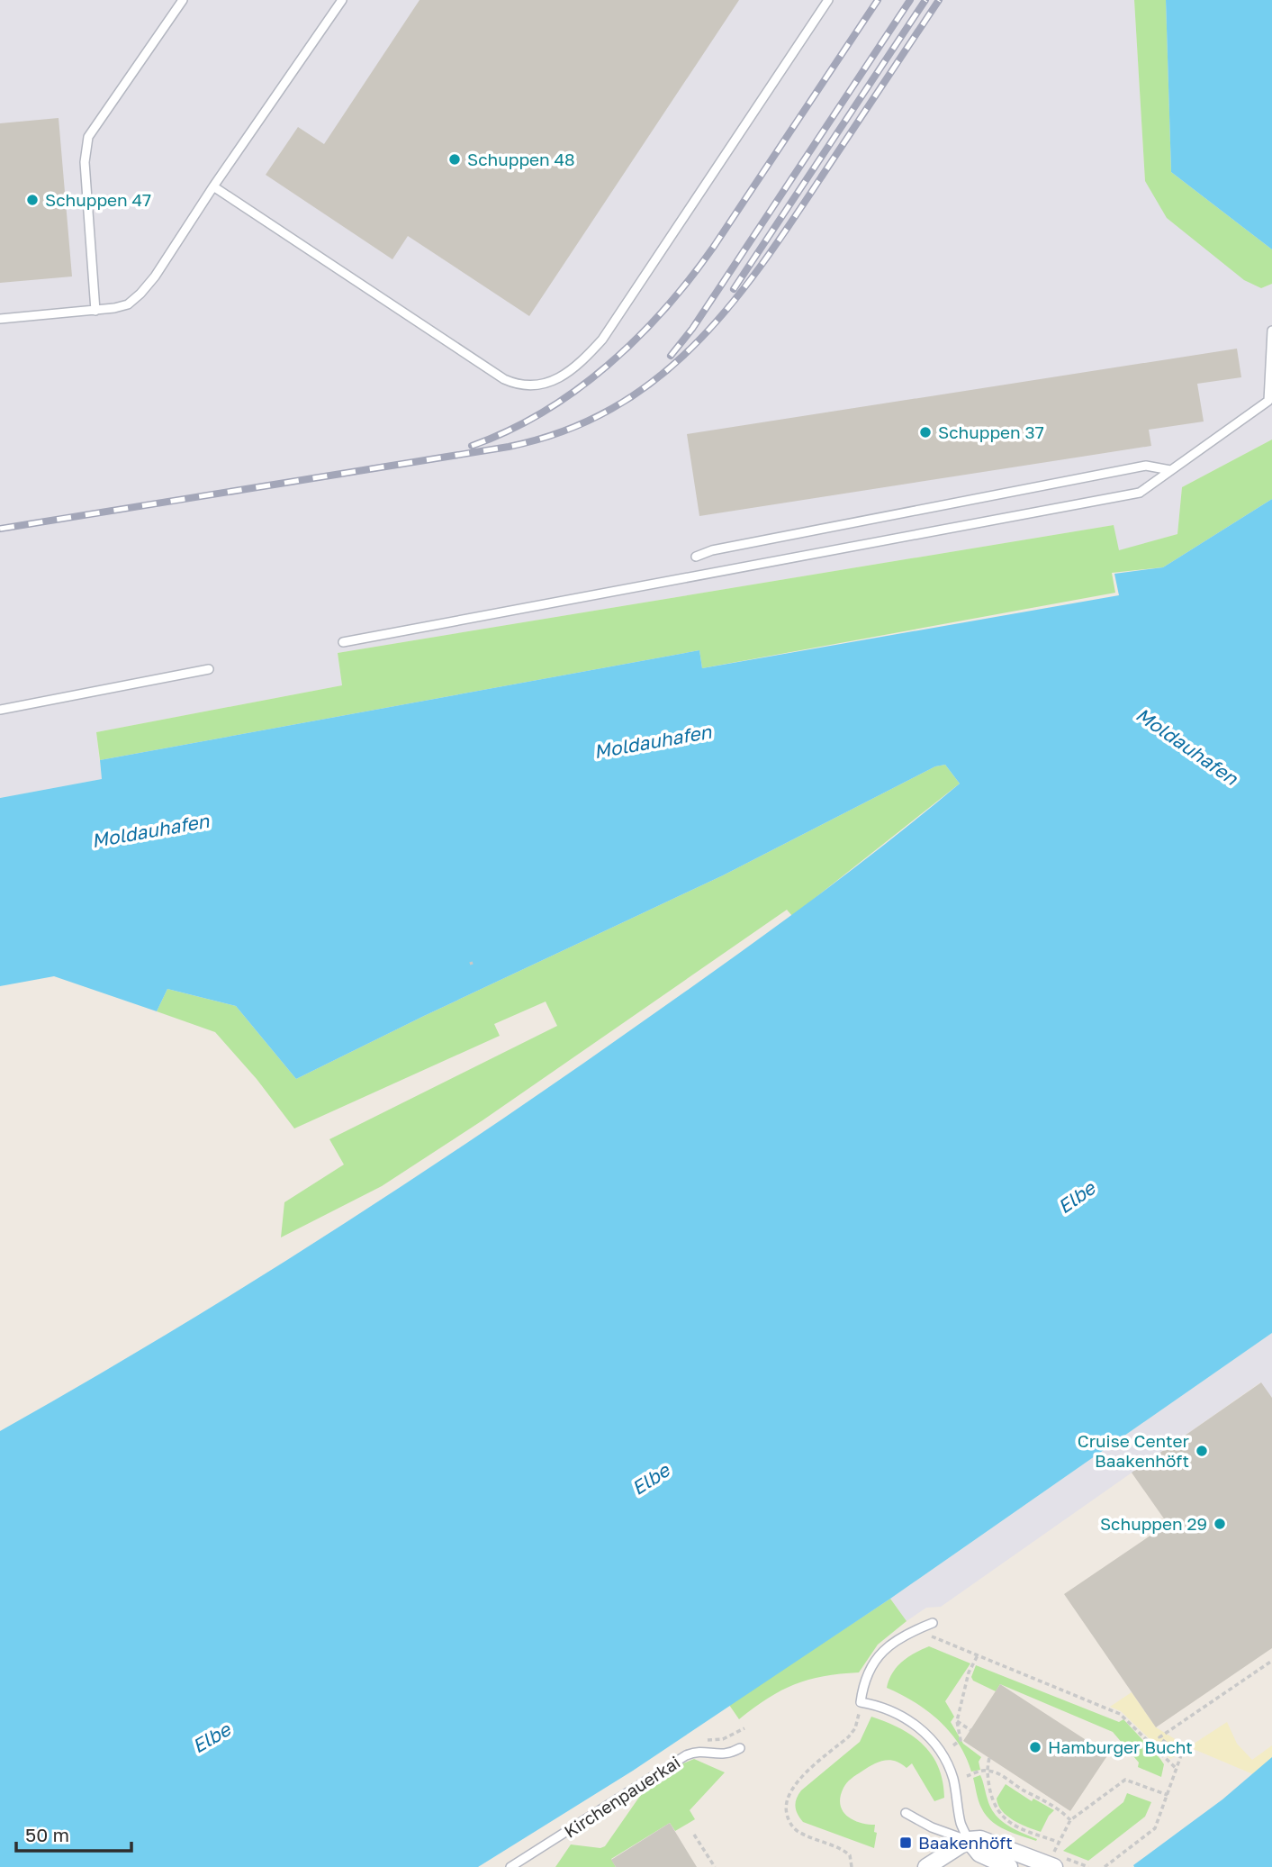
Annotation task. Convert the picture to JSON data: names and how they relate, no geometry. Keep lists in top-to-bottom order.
{
  "streets": {
    "lane": ["Kirchenpauerkai"]
  },
  "water": ["Moldauhafen", "Elbe"],
  "places": {
    "other": [
      "Schuppen 48",
      "Schuppen 47",
      "Schuppen 37",
      "Cruise Center Baakenhöft",
      "Schuppen 29",
      "Hamburger Bucht"
    ],
    "transit": ["Baakenhöft"]
  },
  "scale_bar": "50 m"
}
